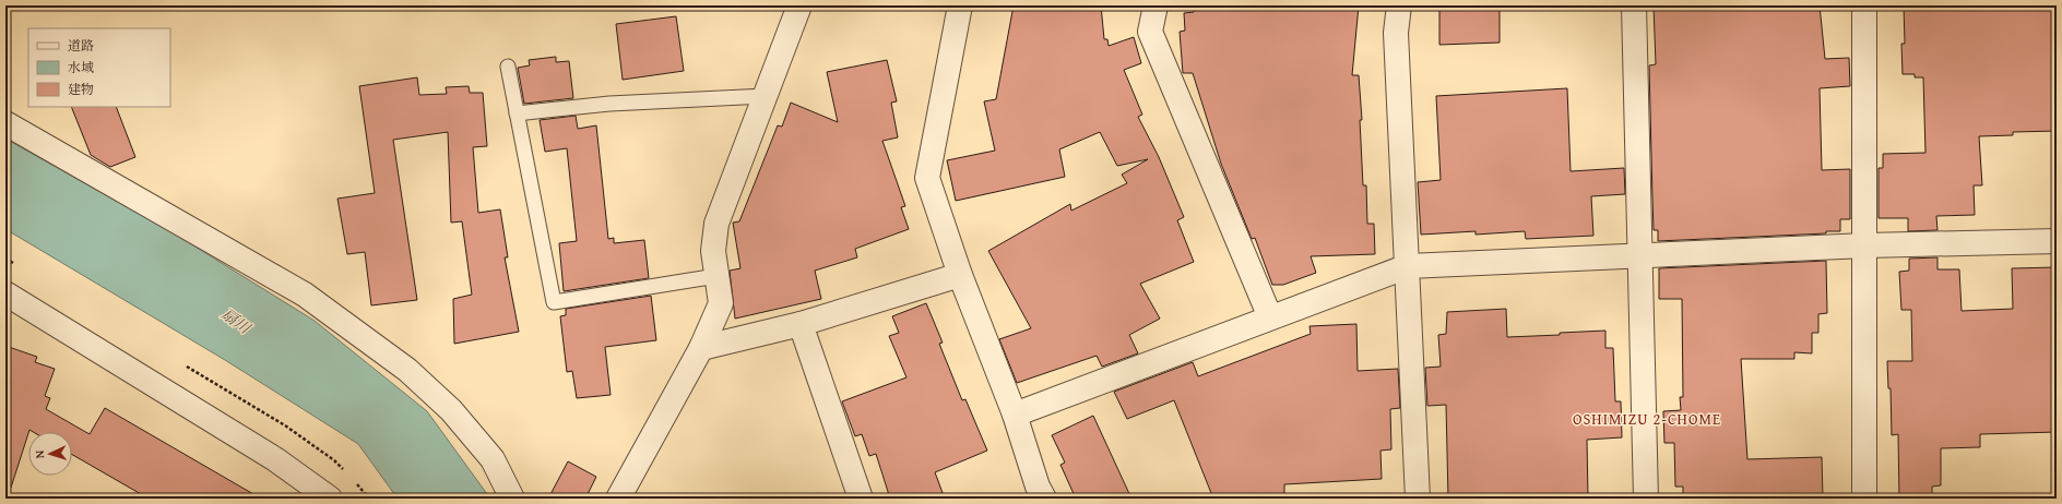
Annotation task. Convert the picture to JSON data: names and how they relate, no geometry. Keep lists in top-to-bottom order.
{
  "districts": ["OSHIMIZU 2-CHOME"],
  "water": ["扇川"],
  "legend": ["道路", "水域", "建物"],
  "north": "left"
}
